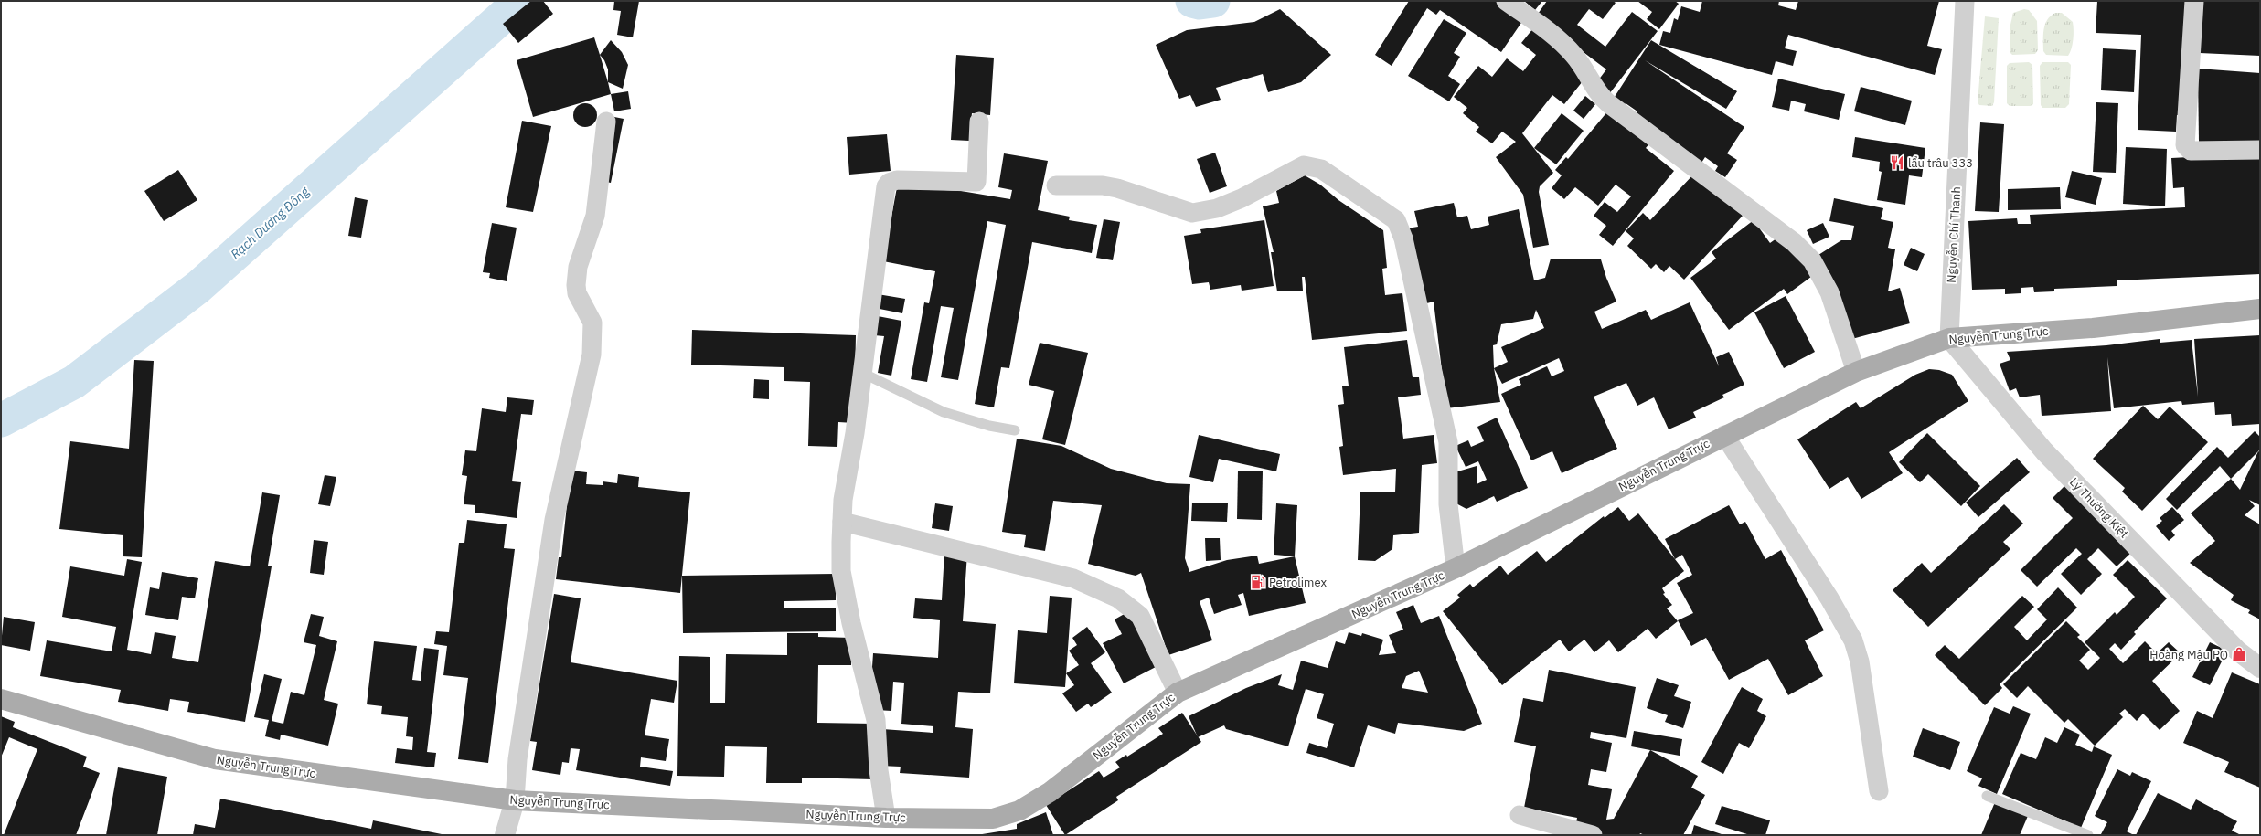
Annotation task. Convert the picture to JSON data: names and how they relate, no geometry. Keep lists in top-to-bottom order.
{
  "streets": {
    "main road": ["Nguyễn Trung Trực"],
    "street": ["Nguyễn Chí Thanh", "Lý Thường Kiệt"]
  },
  "crossings": [
    ["Nguyễn Chí Thanh", "Nguyễn Trung Trực"],
    ["Nguyễn Chí Thanh", "Lý Thường Kiệt"],
    ["Nguyễn Trung Trực", "Lý Thường Kiệt"]
  ],
  "water": ["Rạch Dương Đông"],
  "places": {
    "restaurant": ["lẩu trâu 333"],
    "fuel station": ["Petrolimex"],
    "shop": ["Hoàng Mậu PQ"]
  }
}
